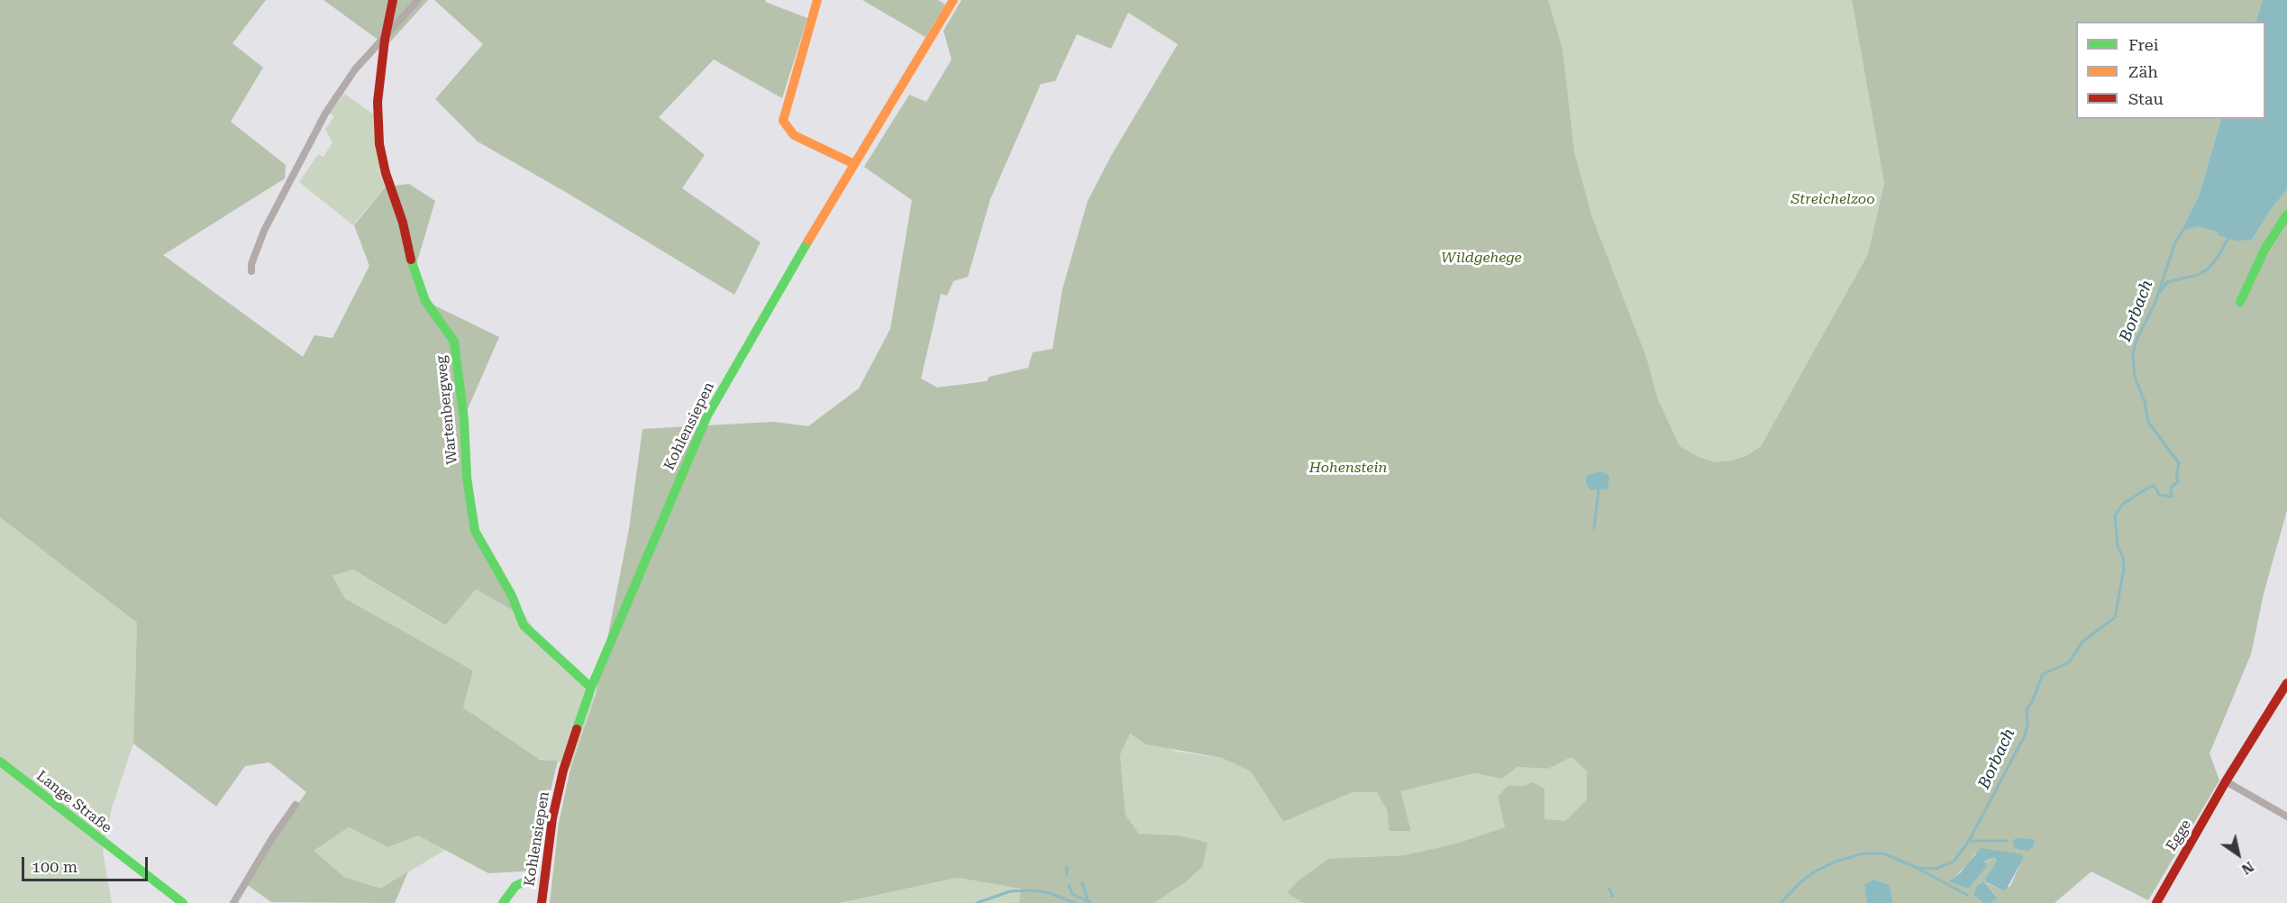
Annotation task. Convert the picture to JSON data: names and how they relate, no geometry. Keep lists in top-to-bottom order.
{
  "streets": {
    "street": [
      "Wartenbergweg",
      "Kohlensiepen",
      "Lange Straße",
      "Egge"
    ]
  },
  "crossings": [
    ["Wartenbergweg", "Kohlensiepen"]
  ],
  "water": ["Borbach"],
  "parks": ["Streichelzoo", "Wildgehege", "Hohenstein"],
  "legend": ["Frei", "Zäh", "Stau"],
  "scale_bar": "100 m",
  "north": "bottom right"
}
